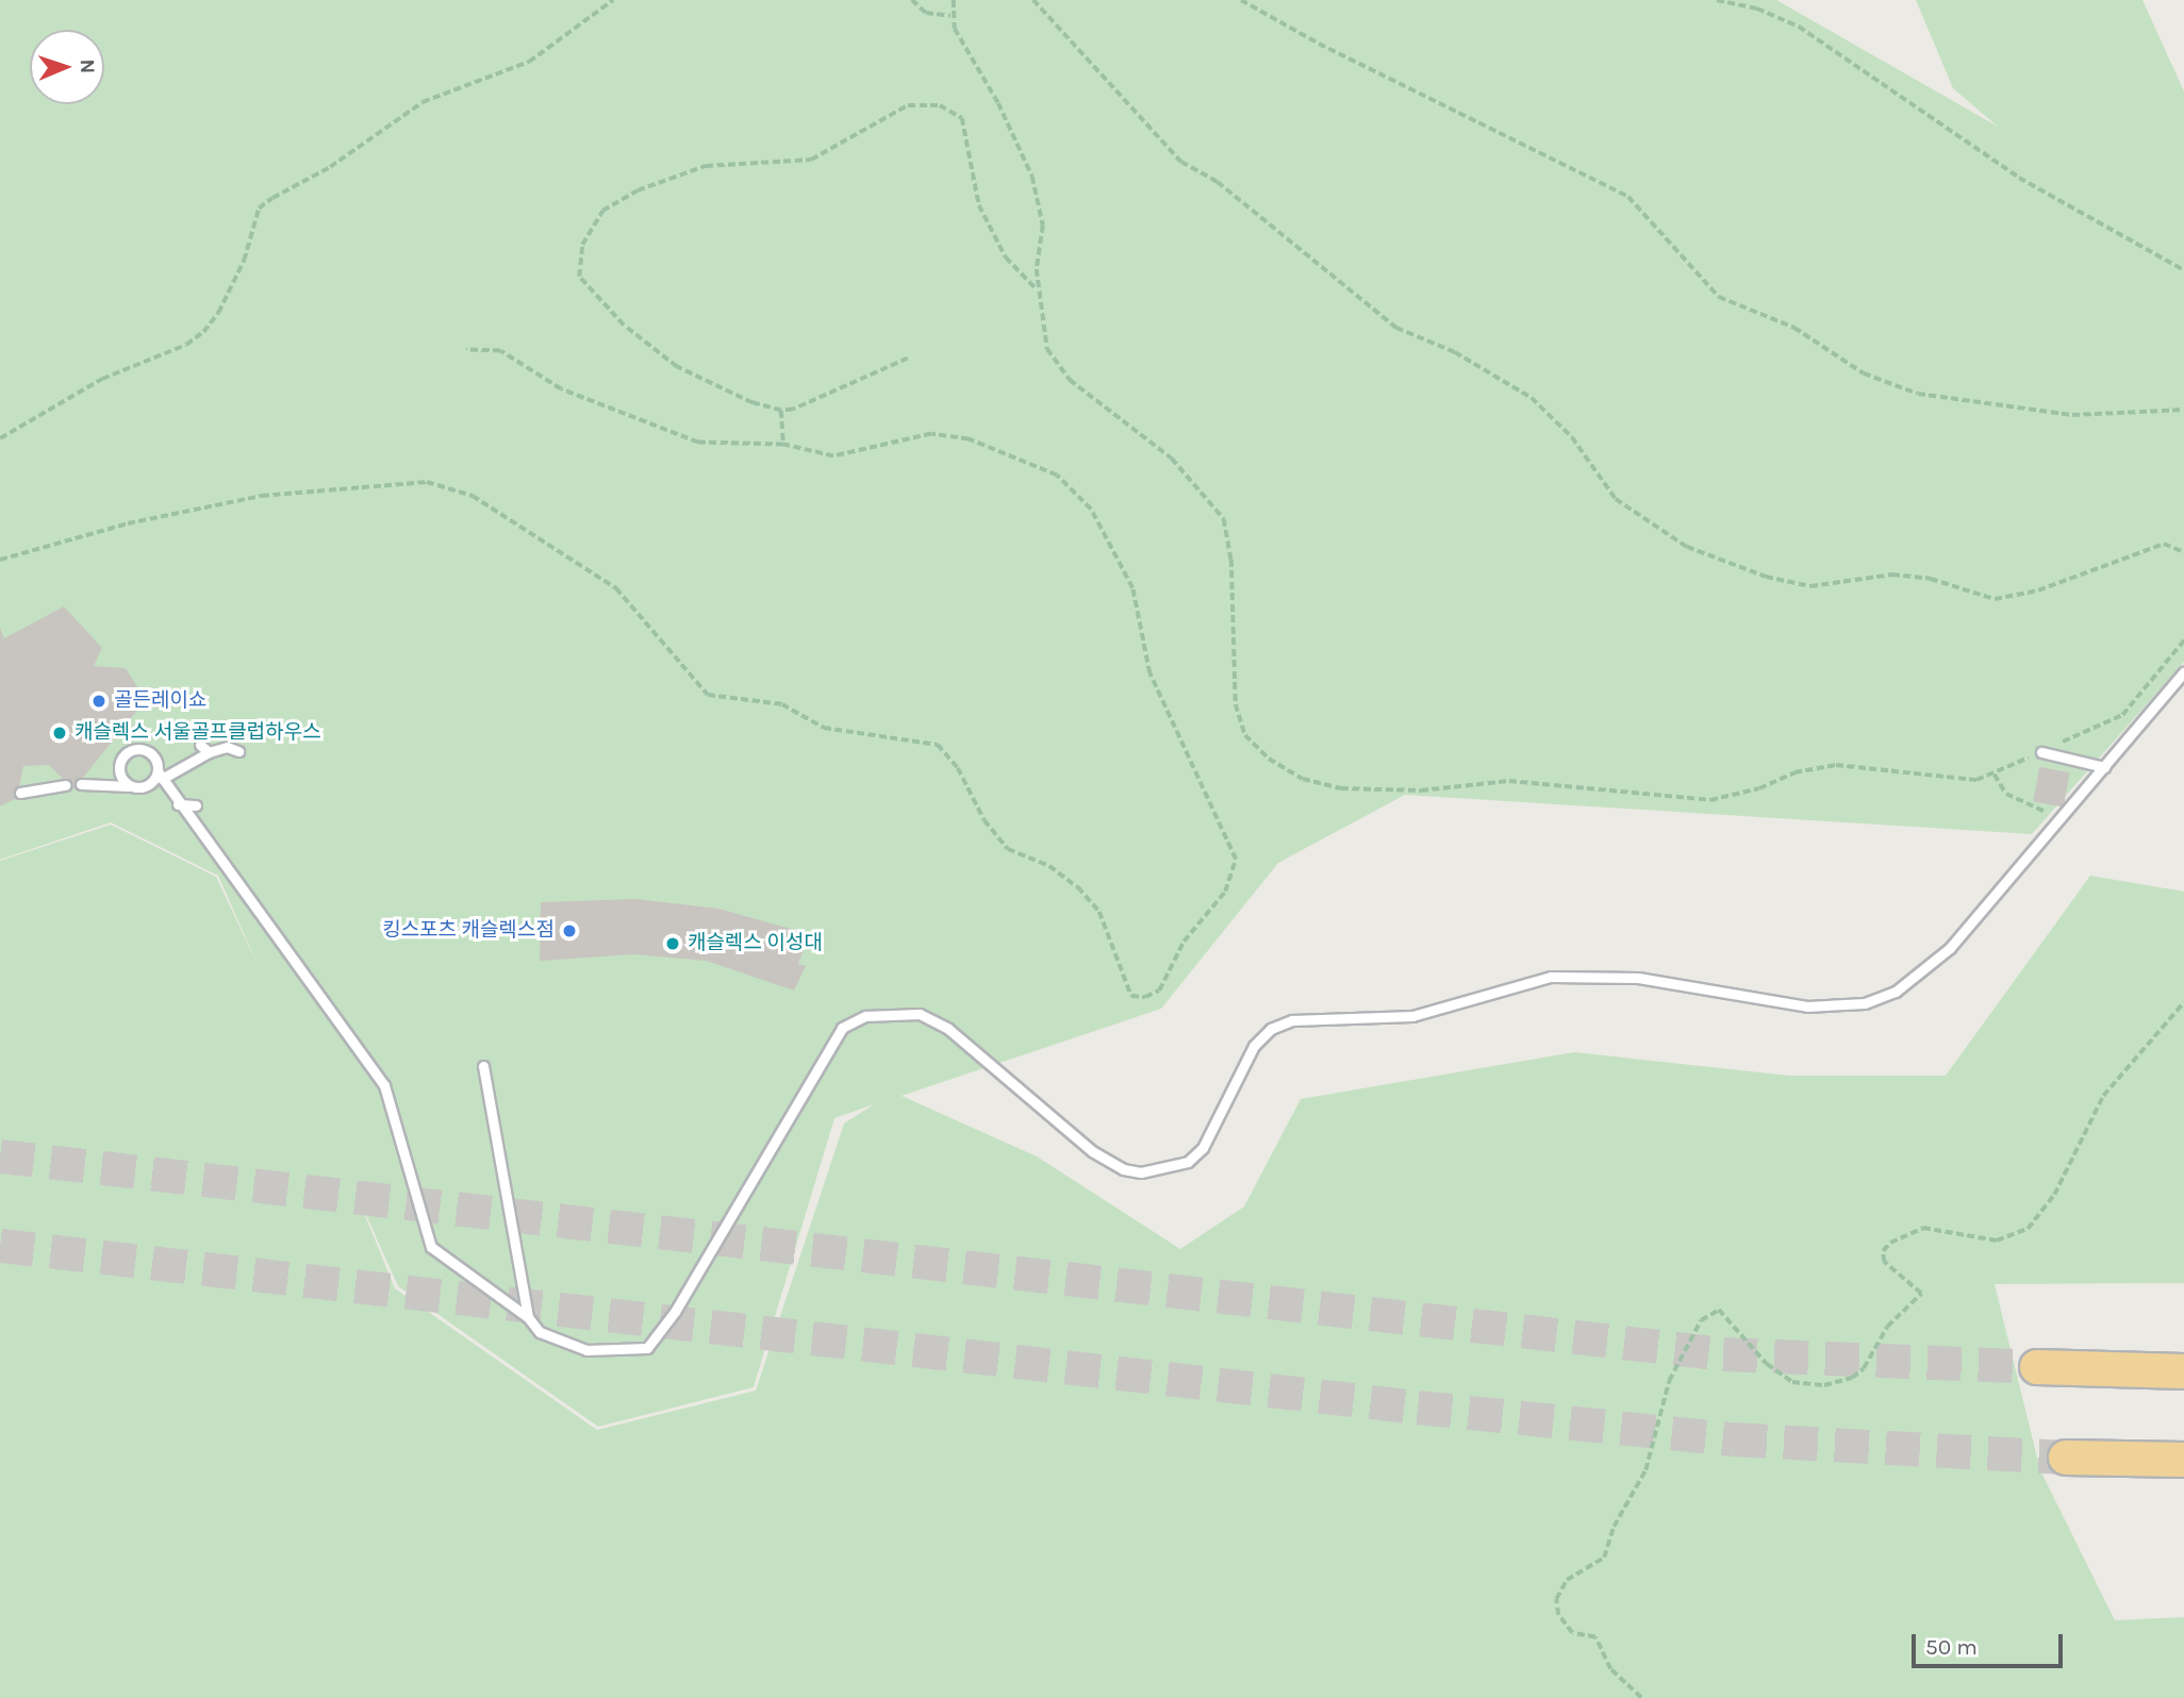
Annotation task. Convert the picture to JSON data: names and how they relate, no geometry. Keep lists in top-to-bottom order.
{
  "places": [
    "골든레이쇼",
    "캐슬렉스 서울골프클럽하우스",
    "킹스포츠 캐슬렉스점",
    "캐슬렉스 이성대"
  ],
  "scale_bar": "50 m",
  "north": "right"
}
